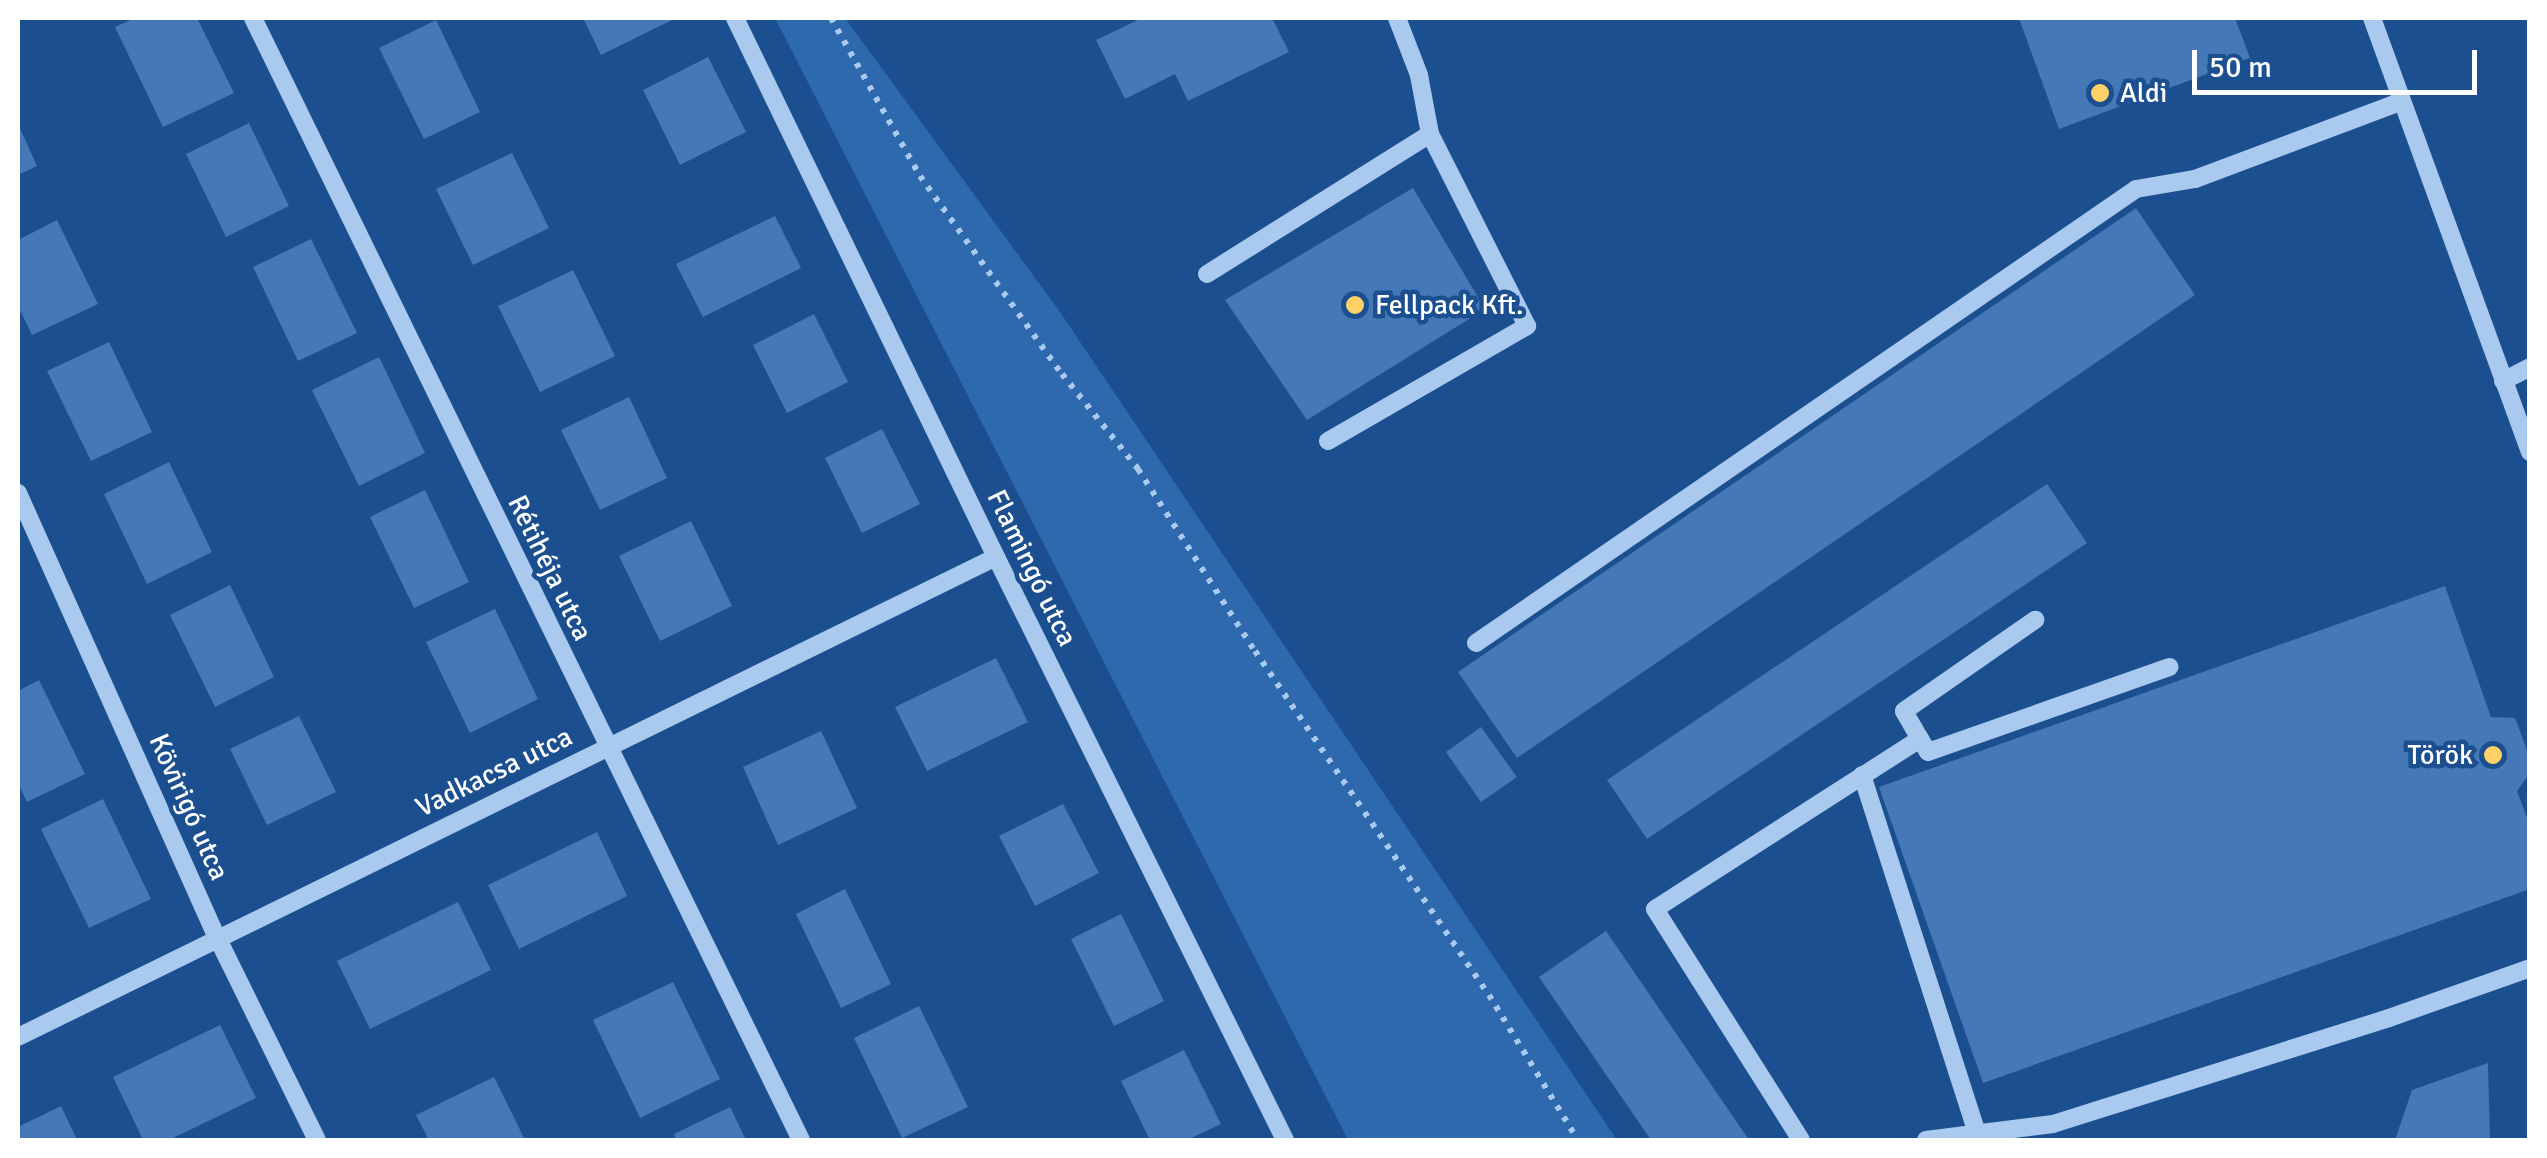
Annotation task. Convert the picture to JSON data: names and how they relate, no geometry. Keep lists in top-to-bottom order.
{
  "streets": {
    "street": [
      "Rétihéja utca",
      "Flamingó utca",
      "Vadkacsa utca",
      "Kövirigó utca"
    ]
  },
  "crossings": [
    ["Rétihéja utca", "Vadkacsa utca"],
    ["Flamingó utca", "Vadkacsa utca"],
    ["Vadkacsa utca", "Kövirigó utca"]
  ],
  "places": ["Aldi", "Fellpack Kft.", "Török"],
  "scale_bar": "50 m"
}
